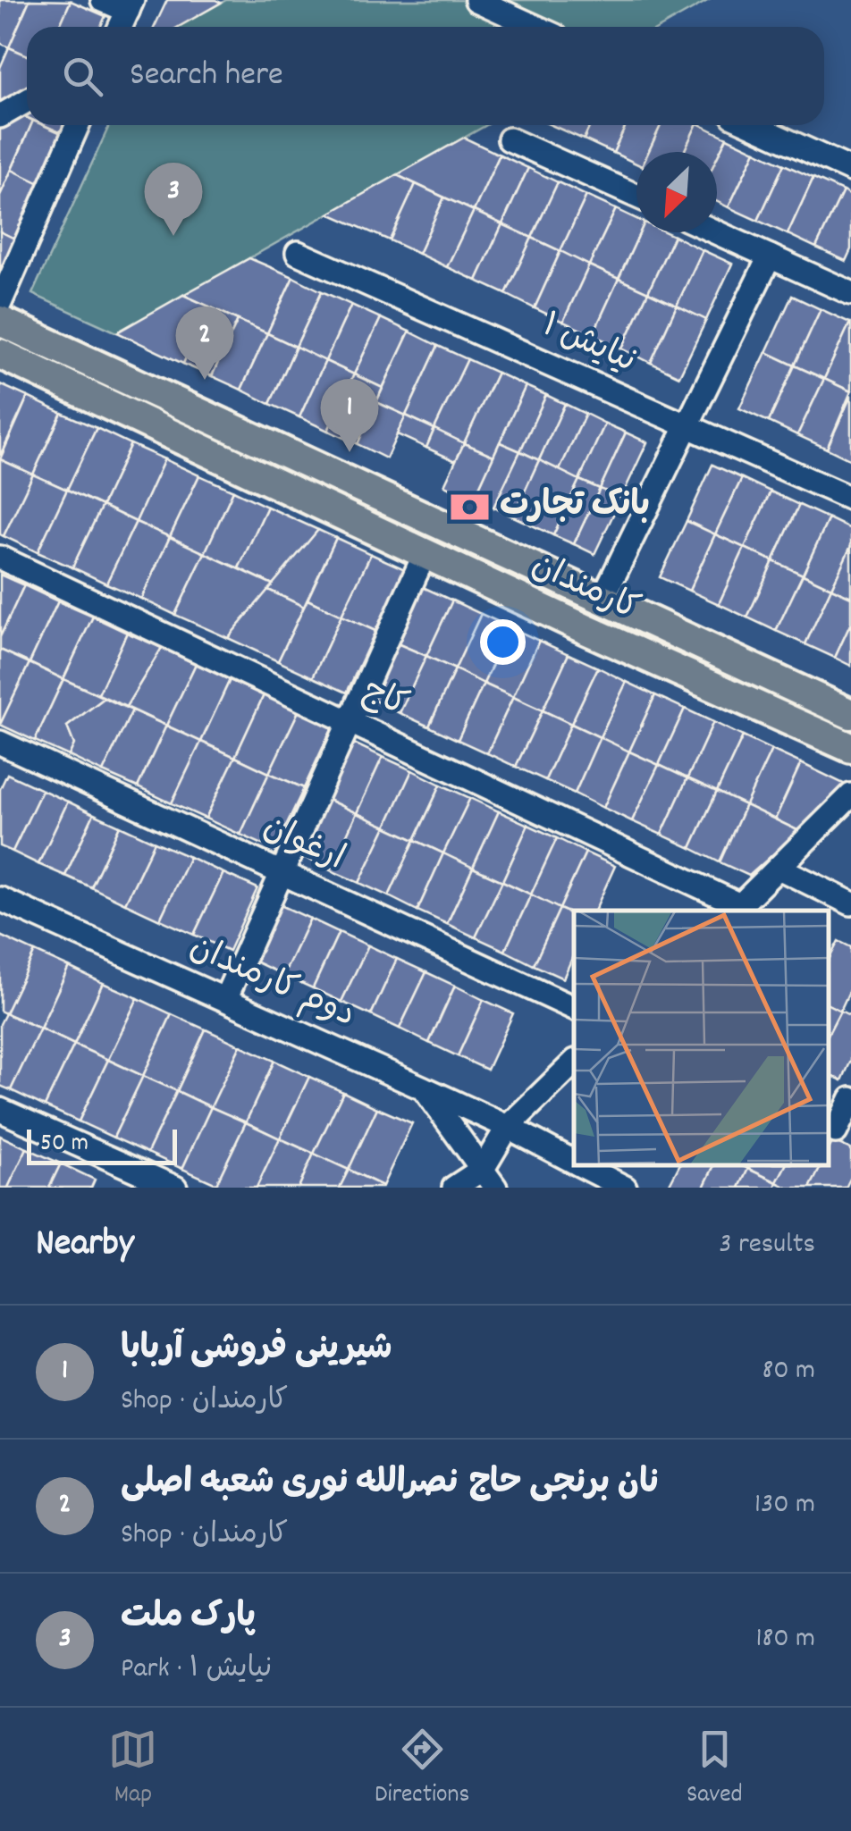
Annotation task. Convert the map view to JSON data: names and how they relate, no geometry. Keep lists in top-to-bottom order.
{
  "streets": {
    "main road": ["کارمندان"],
    "street": [
      "نیایش ۱",
      "کاج",
      "ارغوان",
      "دوم کارمندان"
    ]
  },
  "places": {
    "bank": ["بانک تجارت"]
  },
  "scale_bar": "50 m",
  "north": "bottom left",
  "page": {
    "search": "Search here",
    "pins": ["3", "2", "1"],
    "scale": "50 m",
    "heading": ["Nearby", "3 results"],
    "list": [
      {
        "mark": "1",
        "name": "شیرینی فروشی آربابا",
        "note": "Shop · کارمندان",
        "value": "80 m"
      },
      {
        "mark": "2",
        "name": "نان برنجی حاج نصرالله نوری شعبه اصلی",
        "note": "Shop · کارمندان",
        "value": "130 m"
      },
      {
        "mark": "3",
        "name": "پارک ملت",
        "note": "Park · نیایش ۱",
        "value": "180 m"
      }
    ],
    "nav": ["Map", "Directions", "Saved"]
  }
}
